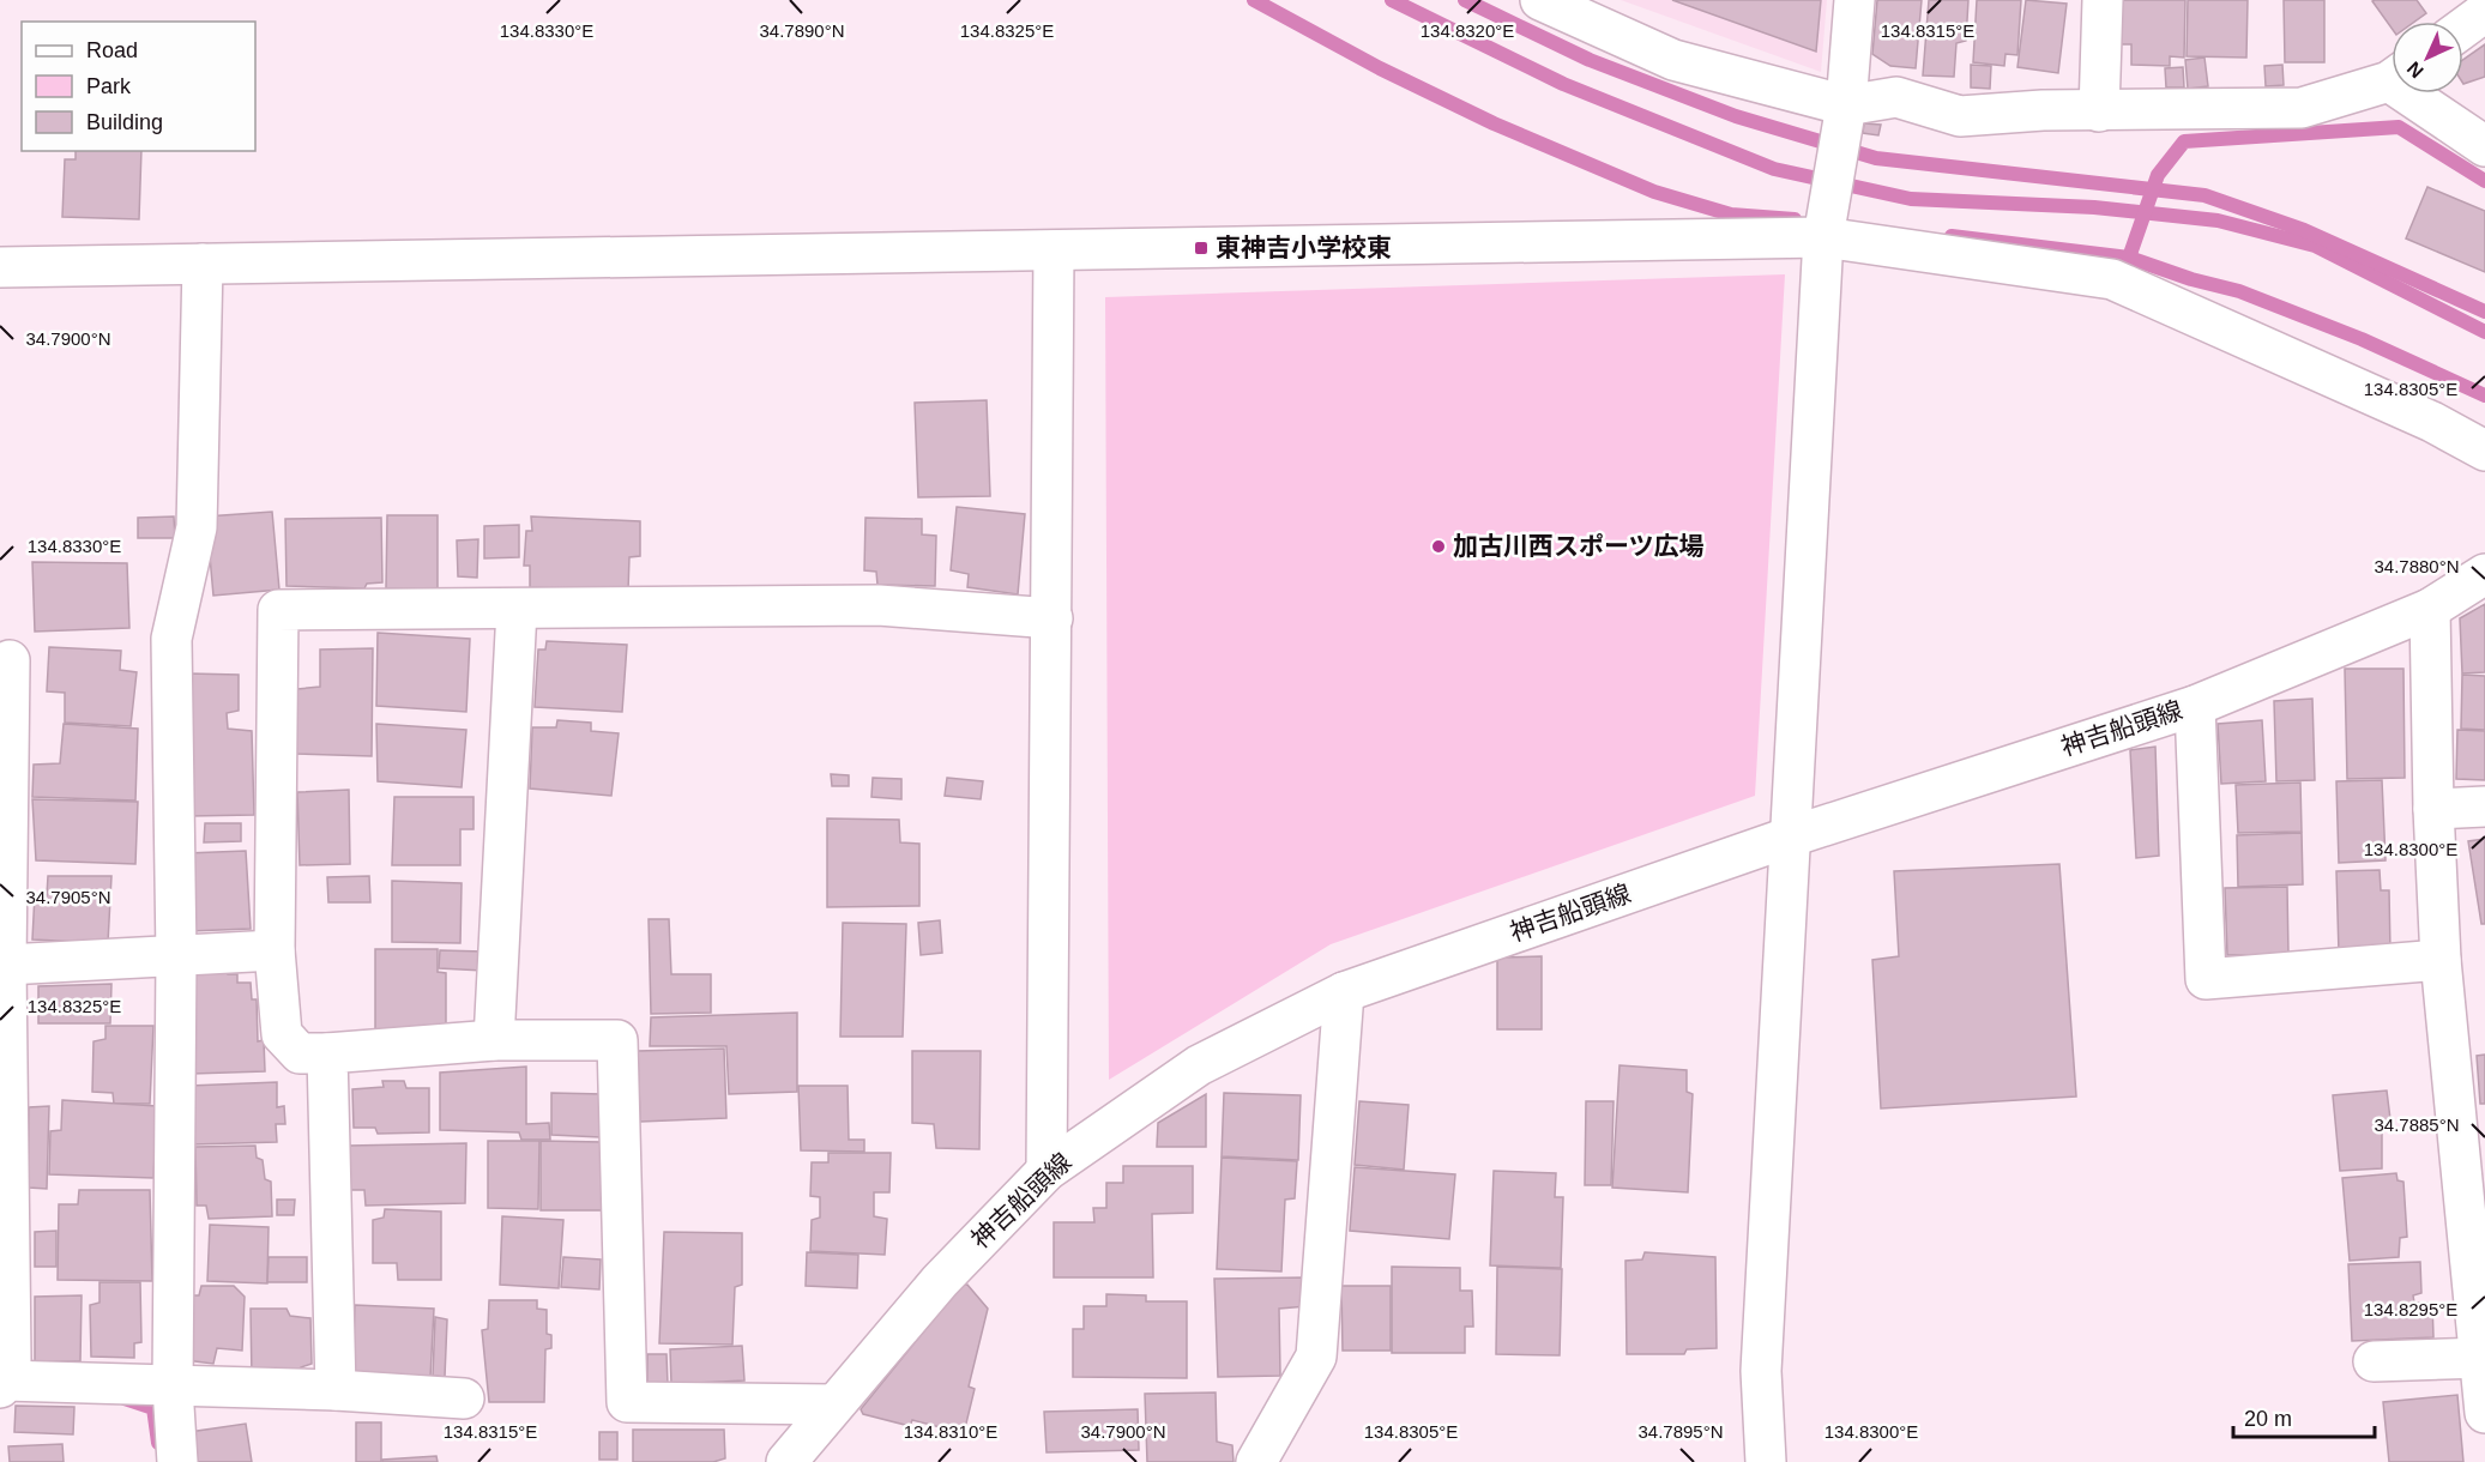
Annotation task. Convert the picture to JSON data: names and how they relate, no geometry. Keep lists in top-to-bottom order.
{
  "streets": {
    "street": ["神吉船頭線"]
  },
  "places": {
    "transit": ["東神吉小学校東"],
    "other": ["加古川西スポーツ広場"]
  },
  "legend": ["Road", "Park", "Building"],
  "scale_bar": "20 m",
  "north": "bottom left",
  "coordinates": [
    "134.8330°E",
    "34.7890°N",
    "134.8325°E",
    "134.8320°E",
    "134.8315°E",
    "34.7900°N",
    "134.8305°E",
    "34.7880°N",
    "134.8300°E",
    "34.7905°N",
    "34.7885°N",
    "134.8295°E",
    "134.8310°E",
    "34.7895°N"
  ]
}
